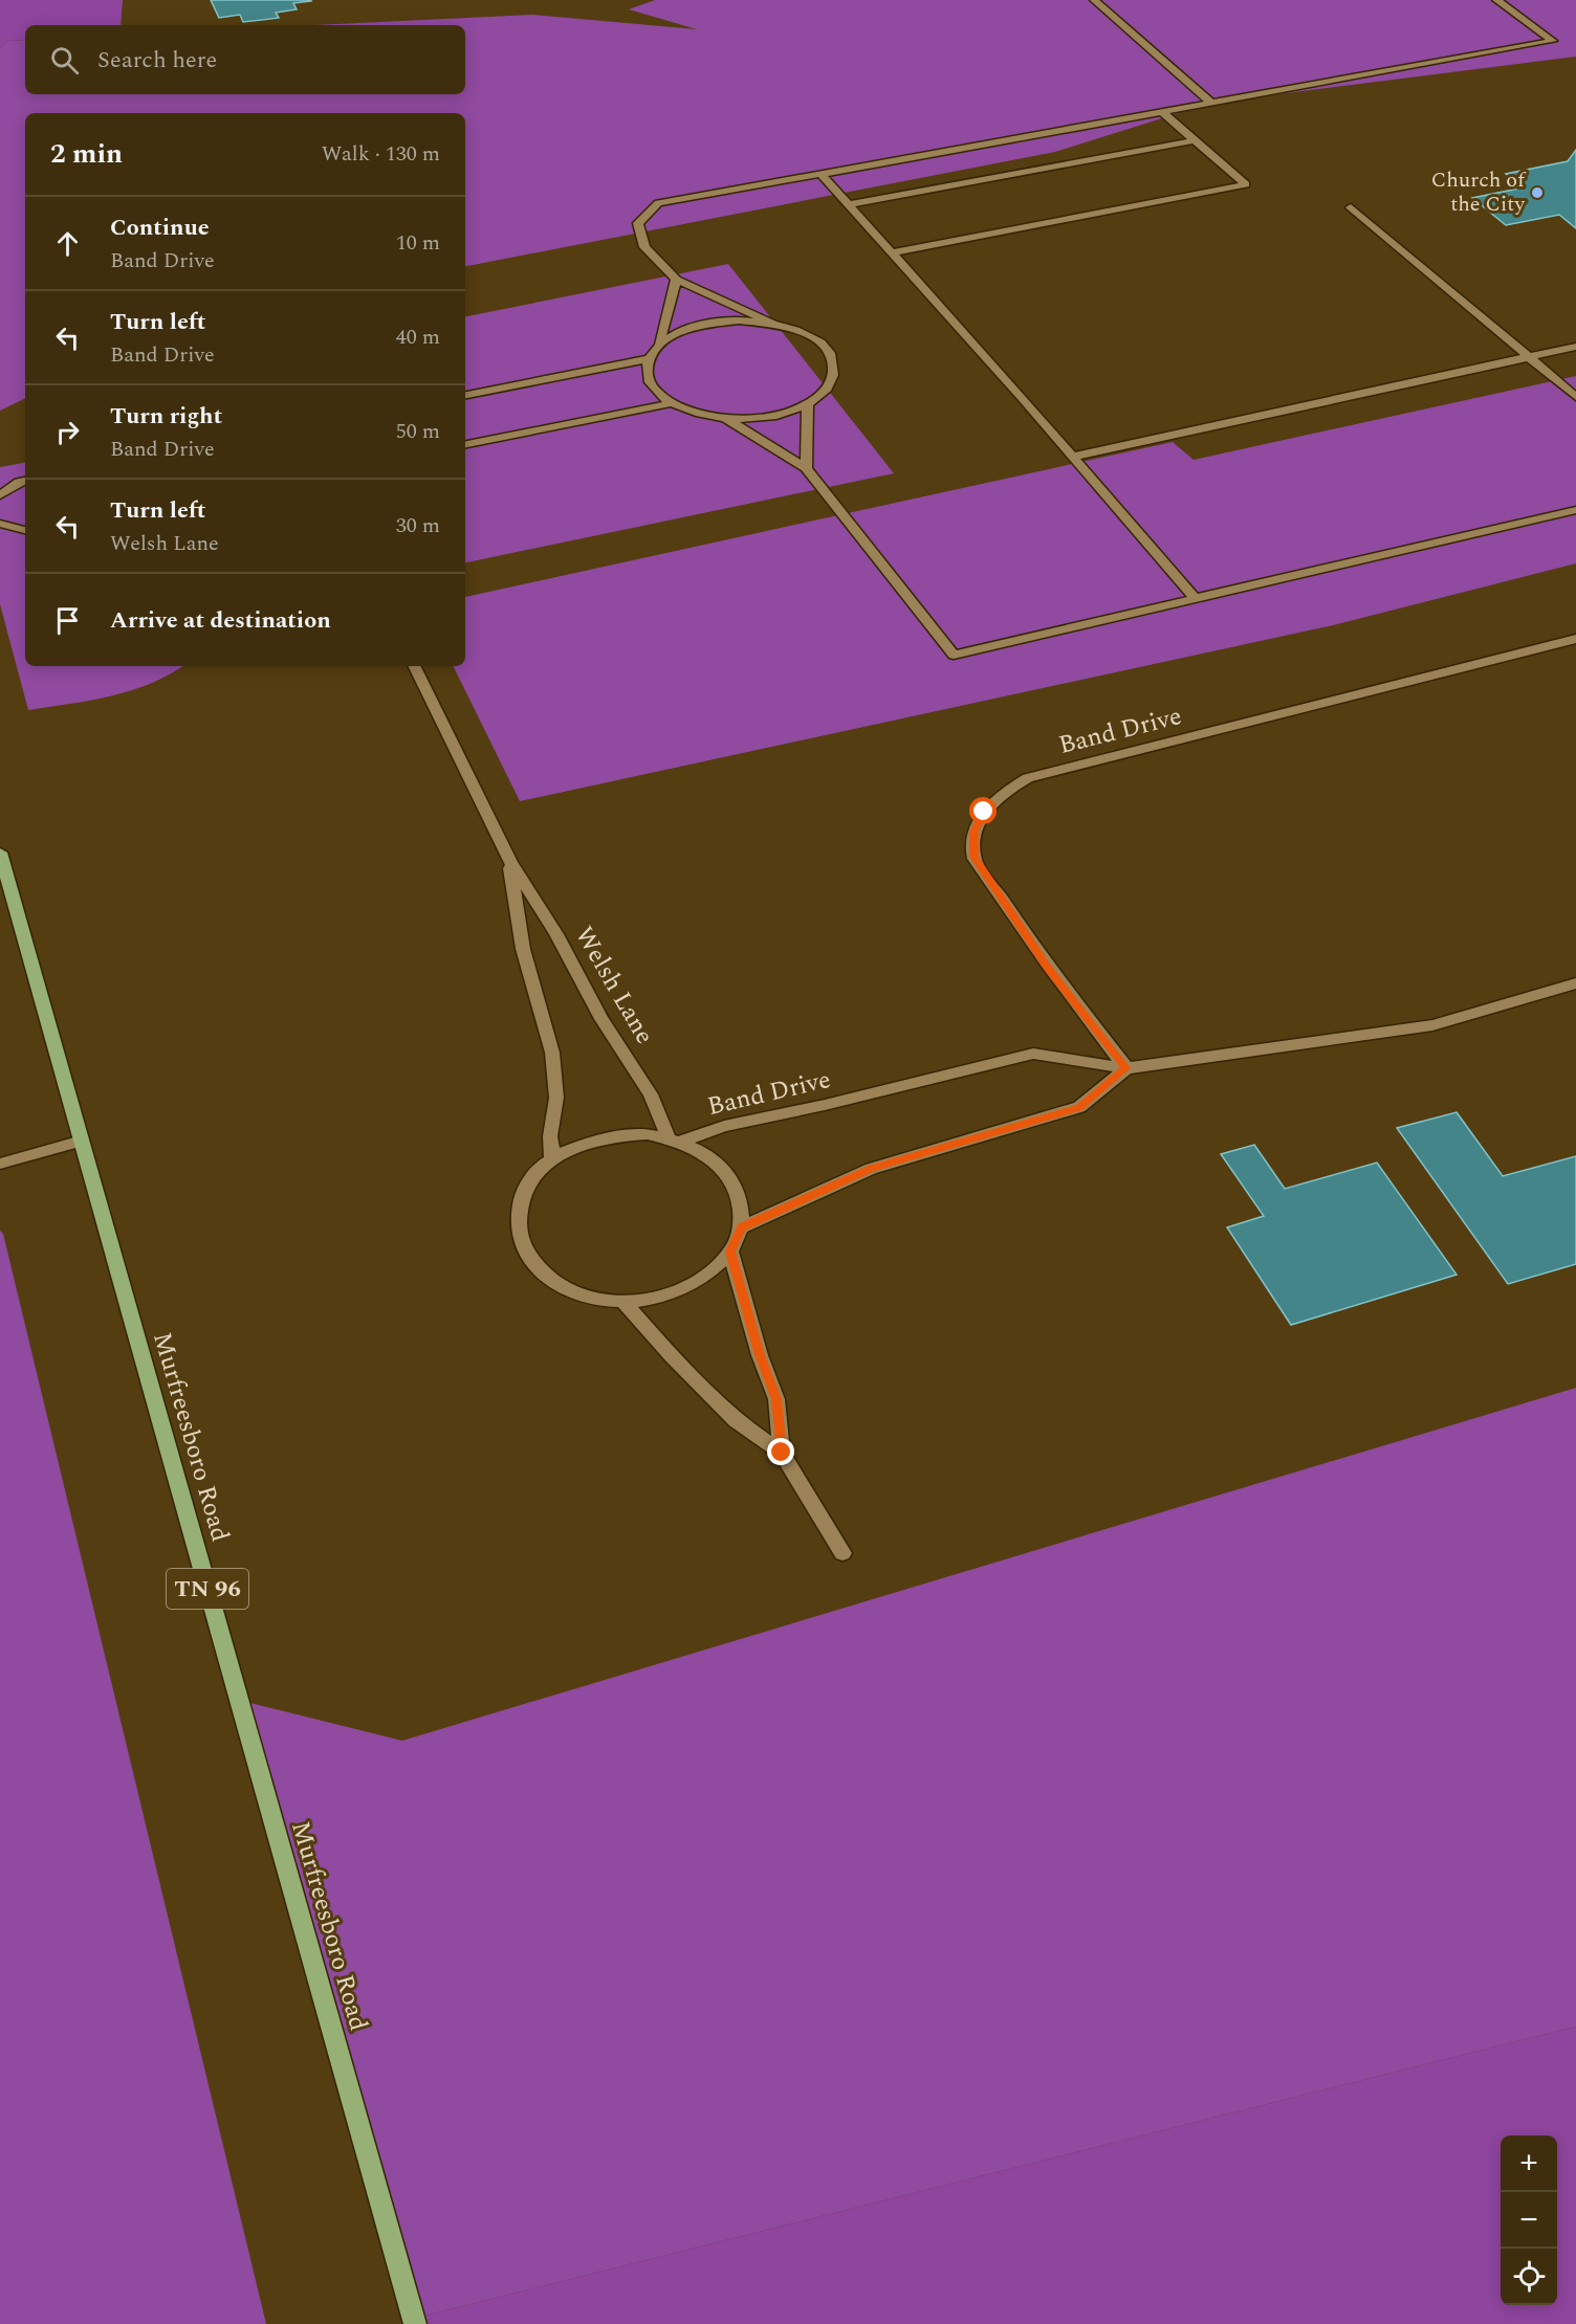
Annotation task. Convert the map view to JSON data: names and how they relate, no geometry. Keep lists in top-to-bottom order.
{
  "streets": {
    "main road": ["Murfreesboro Road", "TN 96"],
    "street": ["Band Drive", "Welsh Lane"]
  },
  "crossings": [
    ["Band Drive", "Welsh Lane"]
  ],
  "places": ["Church of the City"],
  "page": {
    "search": "Search here",
    "heading": ["2 min", "Walk · 130 m"],
    "list": [
      ["Continue", "Band Drive", "10 m"],
      ["Turn left", "Band Drive", "40 m"],
      ["Turn right", "Band Drive", "50 m"],
      ["Turn left", "Welsh Lane", "30 m"],
      "Arrive at destination"
    ],
    "map_buttons": ["+", "−"]
  }
}
